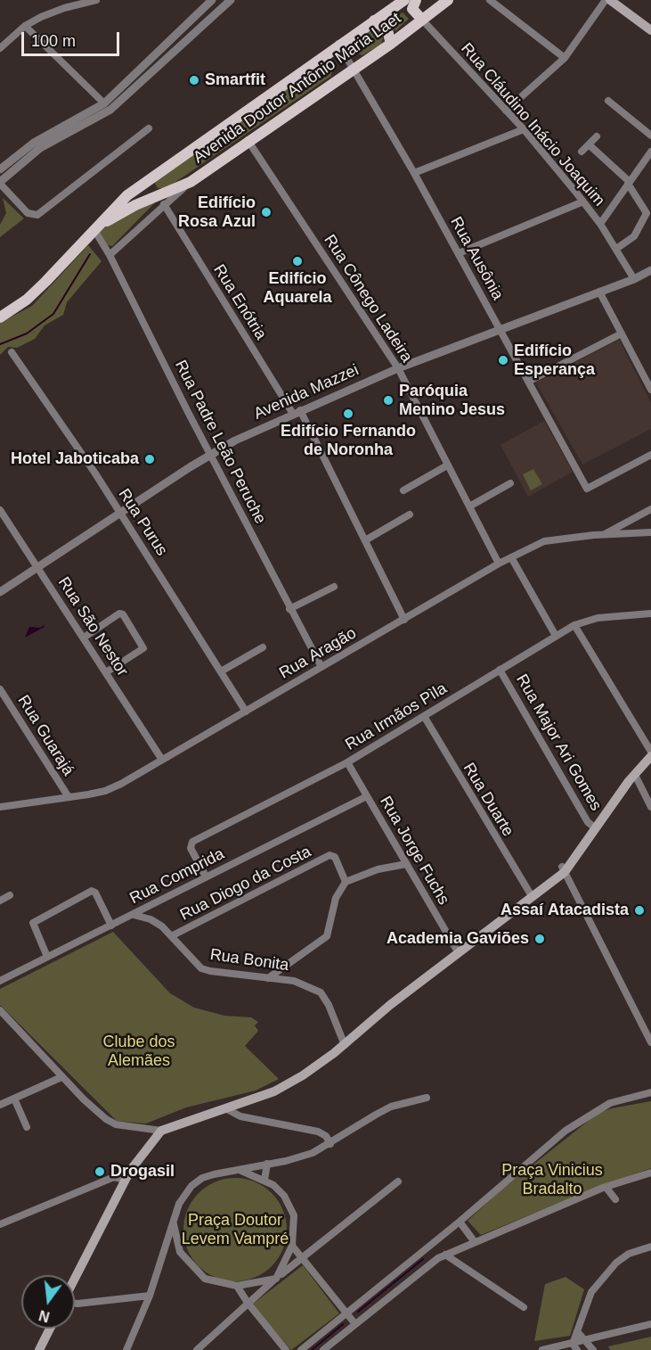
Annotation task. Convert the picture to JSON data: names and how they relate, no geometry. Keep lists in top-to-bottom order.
{
  "streets": {
    "main road": ["Avenida Doutor Antônio Maria Laet"],
    "street": [
      "Rua Cláudino Inácio Joaquim",
      "Rua Ausônia",
      "Rua Cônego Ladeira",
      "Rua Enótria",
      "Avenida Mazzei",
      "Rua Padre Leão Peruche",
      "Rua Purus",
      "Rua São Nestor",
      "Rua Aragão",
      "Rua Irmãos Pìla",
      "Rua Guarajá",
      "Rua Major Ari Gomes",
      "Rua Duarte",
      "Rua Jorge Fuchs",
      "Rua Comprida",
      "Rua Diogo da Costa",
      "Rua Bonita"
    ]
  },
  "crossings": [
    ["Avenida Doutor Antônio Maria Laet", "Rua Cláudino Inácio Joaquim"],
    ["Avenida Doutor Antônio Maria Laet", "Rua Ausônia"],
    ["Avenida Doutor Antônio Maria Laet", "Rua Cônego Ladeira"],
    ["Avenida Doutor Antônio Maria Laet", "Rua Enótria"],
    ["Avenida Doutor Antônio Maria Laet", "Rua Padre Leão Peruche"],
    ["Rua Cláudino Inácio Joaquim", "Avenida Mazzei"],
    ["Rua Ausônia", "Avenida Mazzei"],
    ["Rua Cônego Ladeira", "Avenida Mazzei"],
    ["Rua Cônego Ladeira", "Rua Aragão"],
    ["Rua Enótria", "Avenida Mazzei"],
    ["Rua Enótria", "Rua Aragão"],
    ["Avenida Mazzei", "Rua Padre Leão Peruche"],
    ["Avenida Mazzei", "Rua Purus"],
    ["Avenida Mazzei", "Rua São Nestor"],
    ["Rua Padre Leão Peruche", "Rua Aragão"],
    ["Rua Purus", "Rua Aragão"],
    ["Rua São Nestor", "Rua Aragão"],
    ["Rua Aragão", "Rua Guarajá"],
    ["Rua Irmãos Pìla", "Rua Major Ari Gomes"],
    ["Rua Irmãos Pìla", "Rua Duarte"],
    ["Rua Irmãos Pìla", "Rua Jorge Fuchs"],
    ["Rua Irmãos Pìla", "Rua Comprida"],
    ["Rua Jorge Fuchs", "Rua Comprida"],
    ["Rua Comprida", "Rua Bonita"],
    ["Rua Diogo da Costa", "Rua Bonita"]
  ],
  "parks": ["Clube dos Alemães", "Praça Vinicius Bradalto", "Praça Doutor Levem Vampré"],
  "places": [
    "Smartfit",
    "Edifício Rosa Azul",
    "Edifício Aquarela",
    "Edifício Esperança",
    "Paróquia Menino Jesus",
    "Edifício Fernando de Noronha",
    "Hotel Jaboticaba",
    "Assaí Atacadista",
    "Academia Gaviões",
    "Drogasil"
  ],
  "scale_bar": "100 m",
  "north": "bottom"
}
